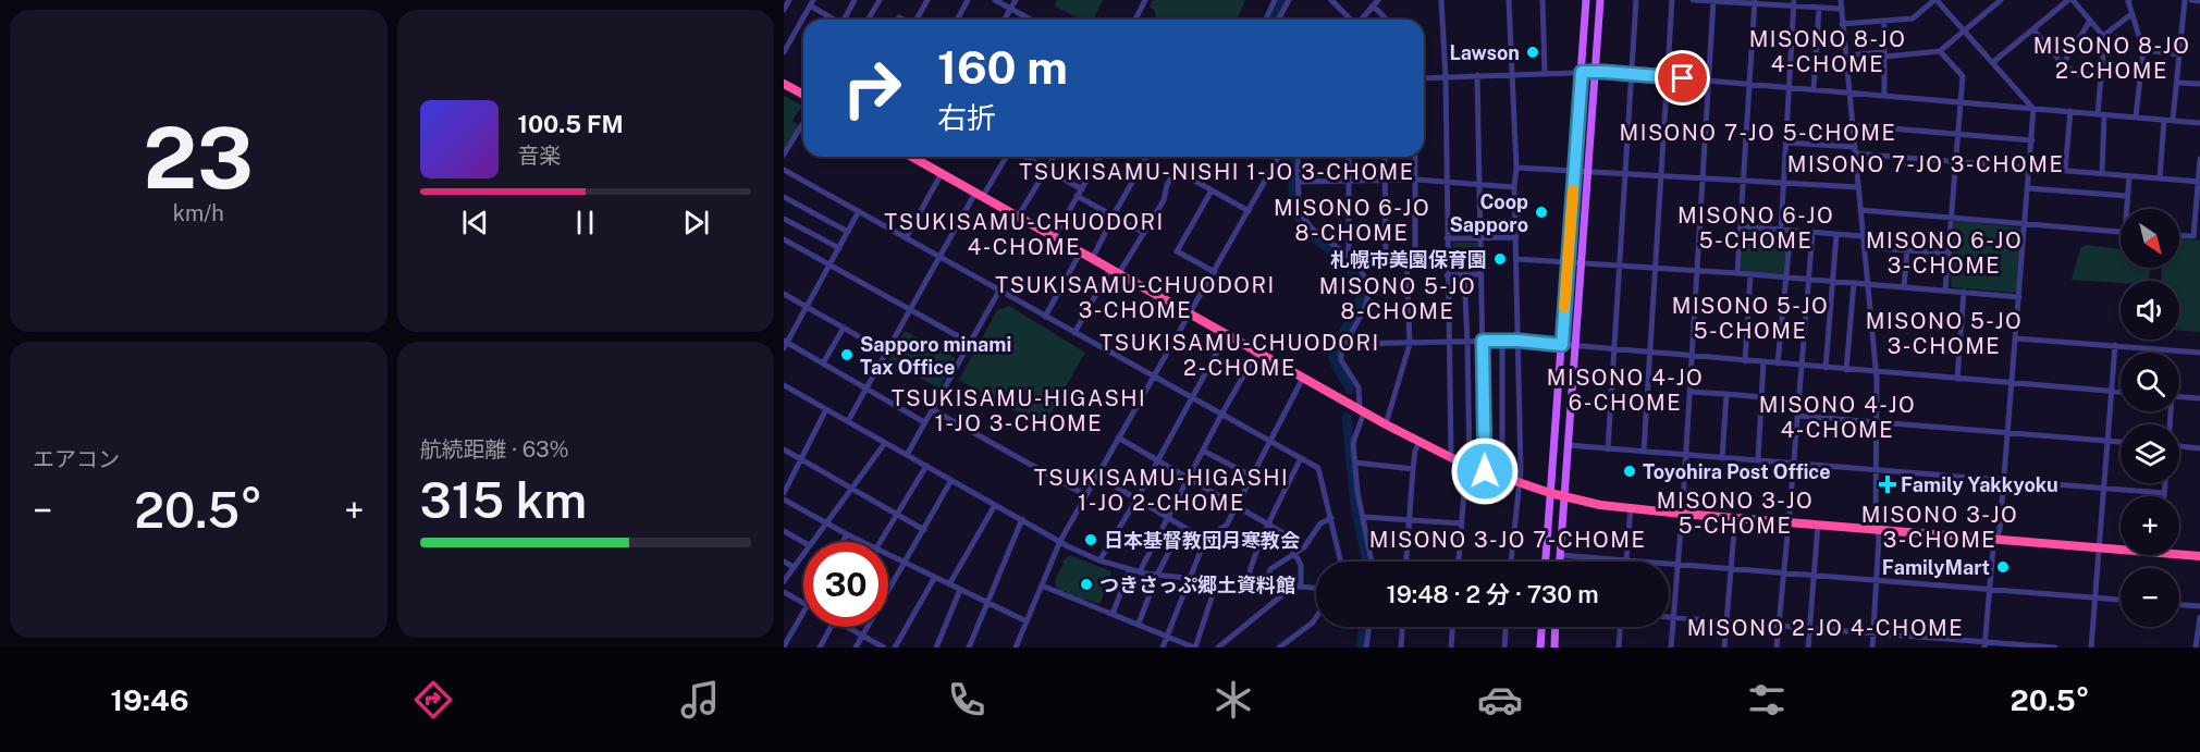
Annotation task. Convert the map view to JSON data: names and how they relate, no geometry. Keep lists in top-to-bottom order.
{
  "districts": [
    "MISONO 8-JO 4-CHOME",
    "MISONO 8-JO 2-CHOME",
    "MISONO 7-JO 5-CHOME",
    "MISONO 7-JO 3-CHOME",
    "TSUKISAMU-NISHI 1-JO 3-CHOME",
    "MISONO 6-JO 8-CHOME",
    "MISONO 6-JO 5-CHOME",
    "TSUKISAMU-CHUODORI 4-CHOME",
    "MISONO 6-JO 3-CHOME",
    "TSUKISAMU-CHUODORI 3-CHOME",
    "MISONO 5-JO 8-CHOME",
    "MISONO 5-JO 5-CHOME",
    "MISONO 5-JO 3-CHOME",
    "TSUKISAMU-CHUODORI 2-CHOME",
    "MISONO 4-JO 6-CHOME",
    "TSUKISAMU-HIGASHI 1-JO 3-CHOME",
    "MISONO 4-JO 4-CHOME",
    "TSUKISAMU-HIGASHI 1-JO 2-CHOME",
    "MISONO 3-JO 5-CHOME",
    "MISONO 3-JO 3-CHOME",
    "MISONO 3-JO 7-CHOME",
    "MISONO 2-JO 4-CHOME"
  ],
  "places": {
    "other": [
      "Lawson",
      "Coop Sapporo",
      "札幌市美園保育園",
      "Sapporo minami Tax Office",
      "Toyohira Post Office",
      "日本基督教団月寒教会",
      "FamilyMart",
      "つきさっぷ郷土資料館"
    ],
    "health": ["Family Yakkyoku"]
  },
  "north": "bottom right",
  "page": {
    "tile": [
      ["23", "km/h"],
      "エアコン",
      ["航続距離 · 63%", "315 km"]
    ],
    "turn": ["160 m", "右折"],
    "song": ["100.5 FM", "音楽"],
    "map_buttons": ["+", "−"],
    "heat": ["−", "20.5°", "+"],
    "limit": "30",
    "trip": "19:48 · 2 分 · 730 m",
    "tabs": ["19:46", "20.5°"]
  }
}
